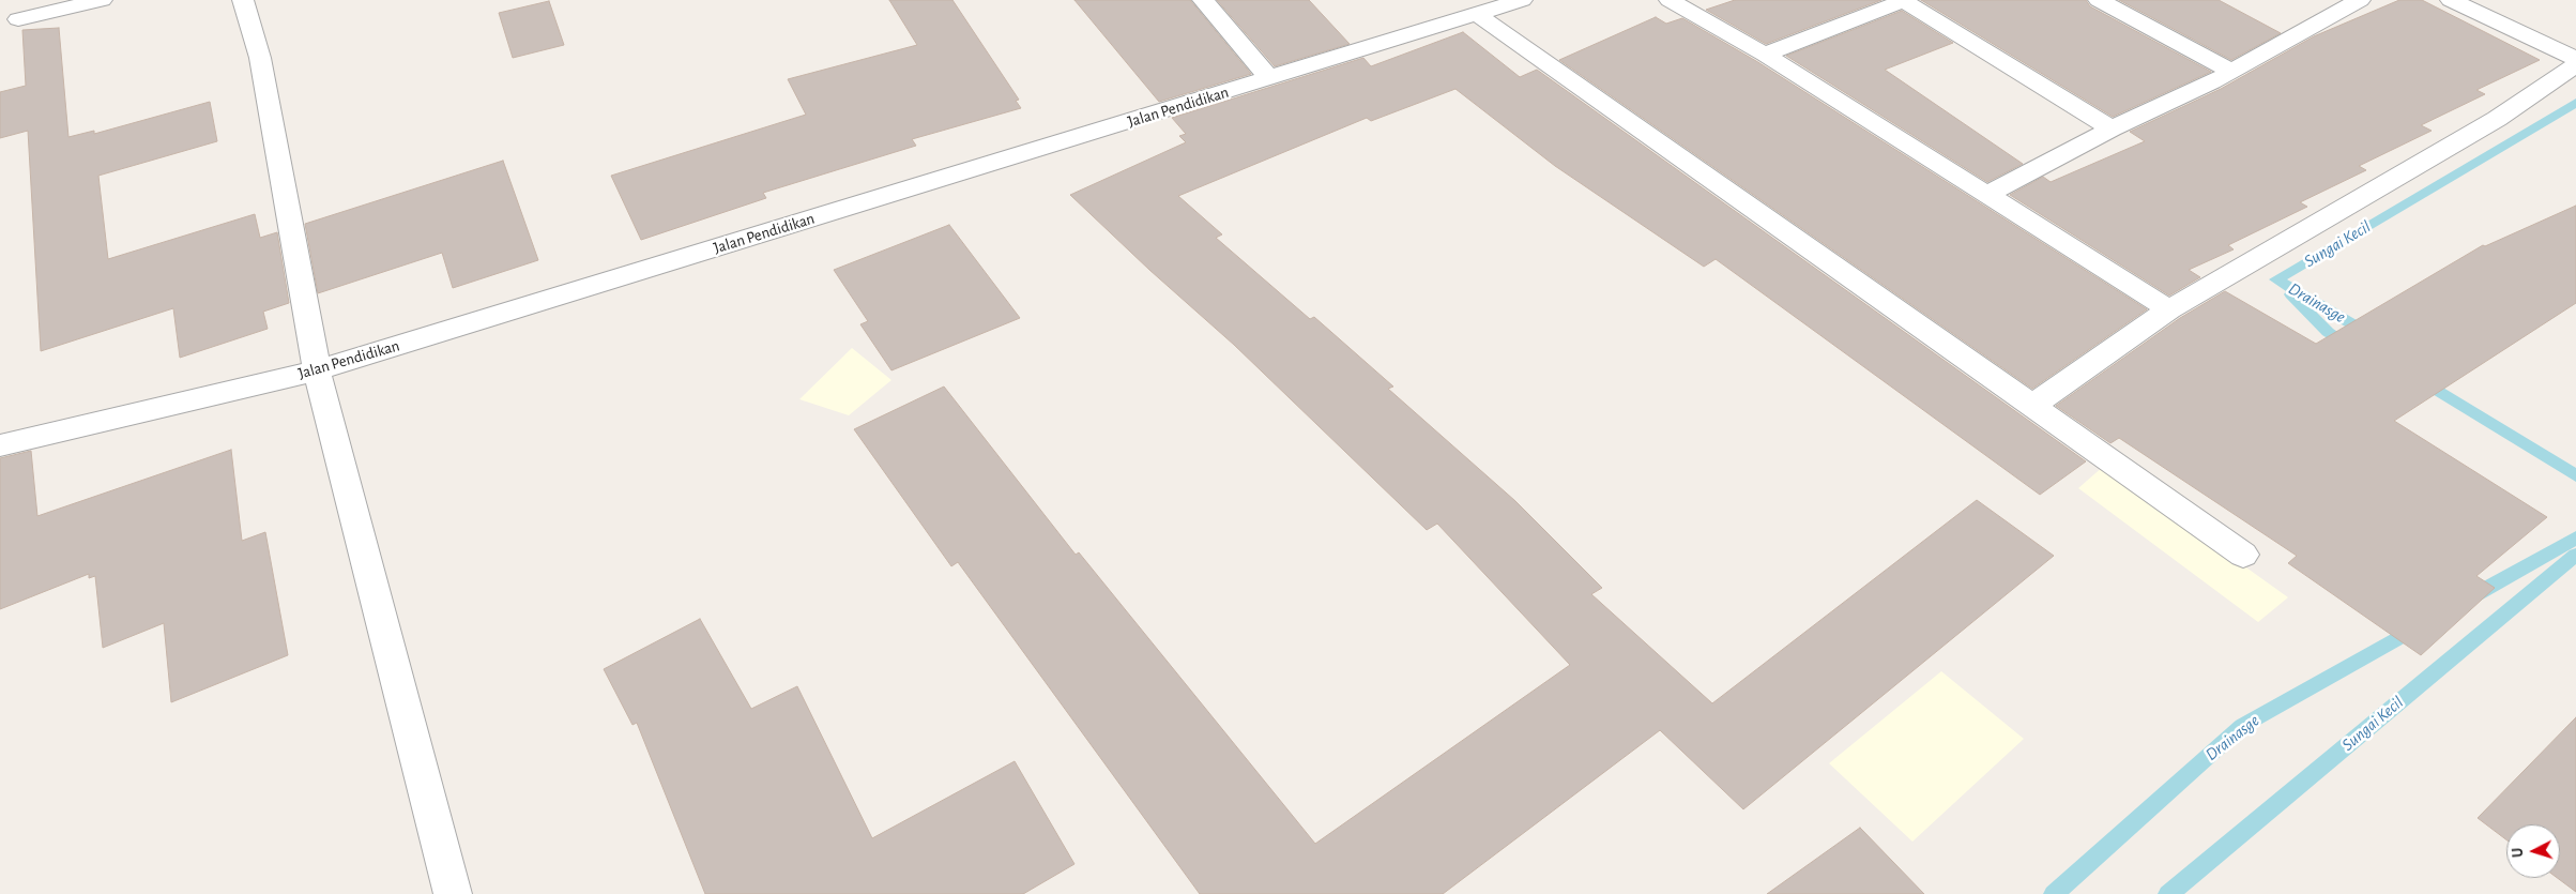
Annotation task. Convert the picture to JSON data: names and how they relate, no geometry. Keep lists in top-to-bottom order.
{
  "streets": {
    "street": ["Jalan Pendidikan"]
  },
  "water": ["Sungai Kecil", "Drainasge"],
  "north": "left"
}
